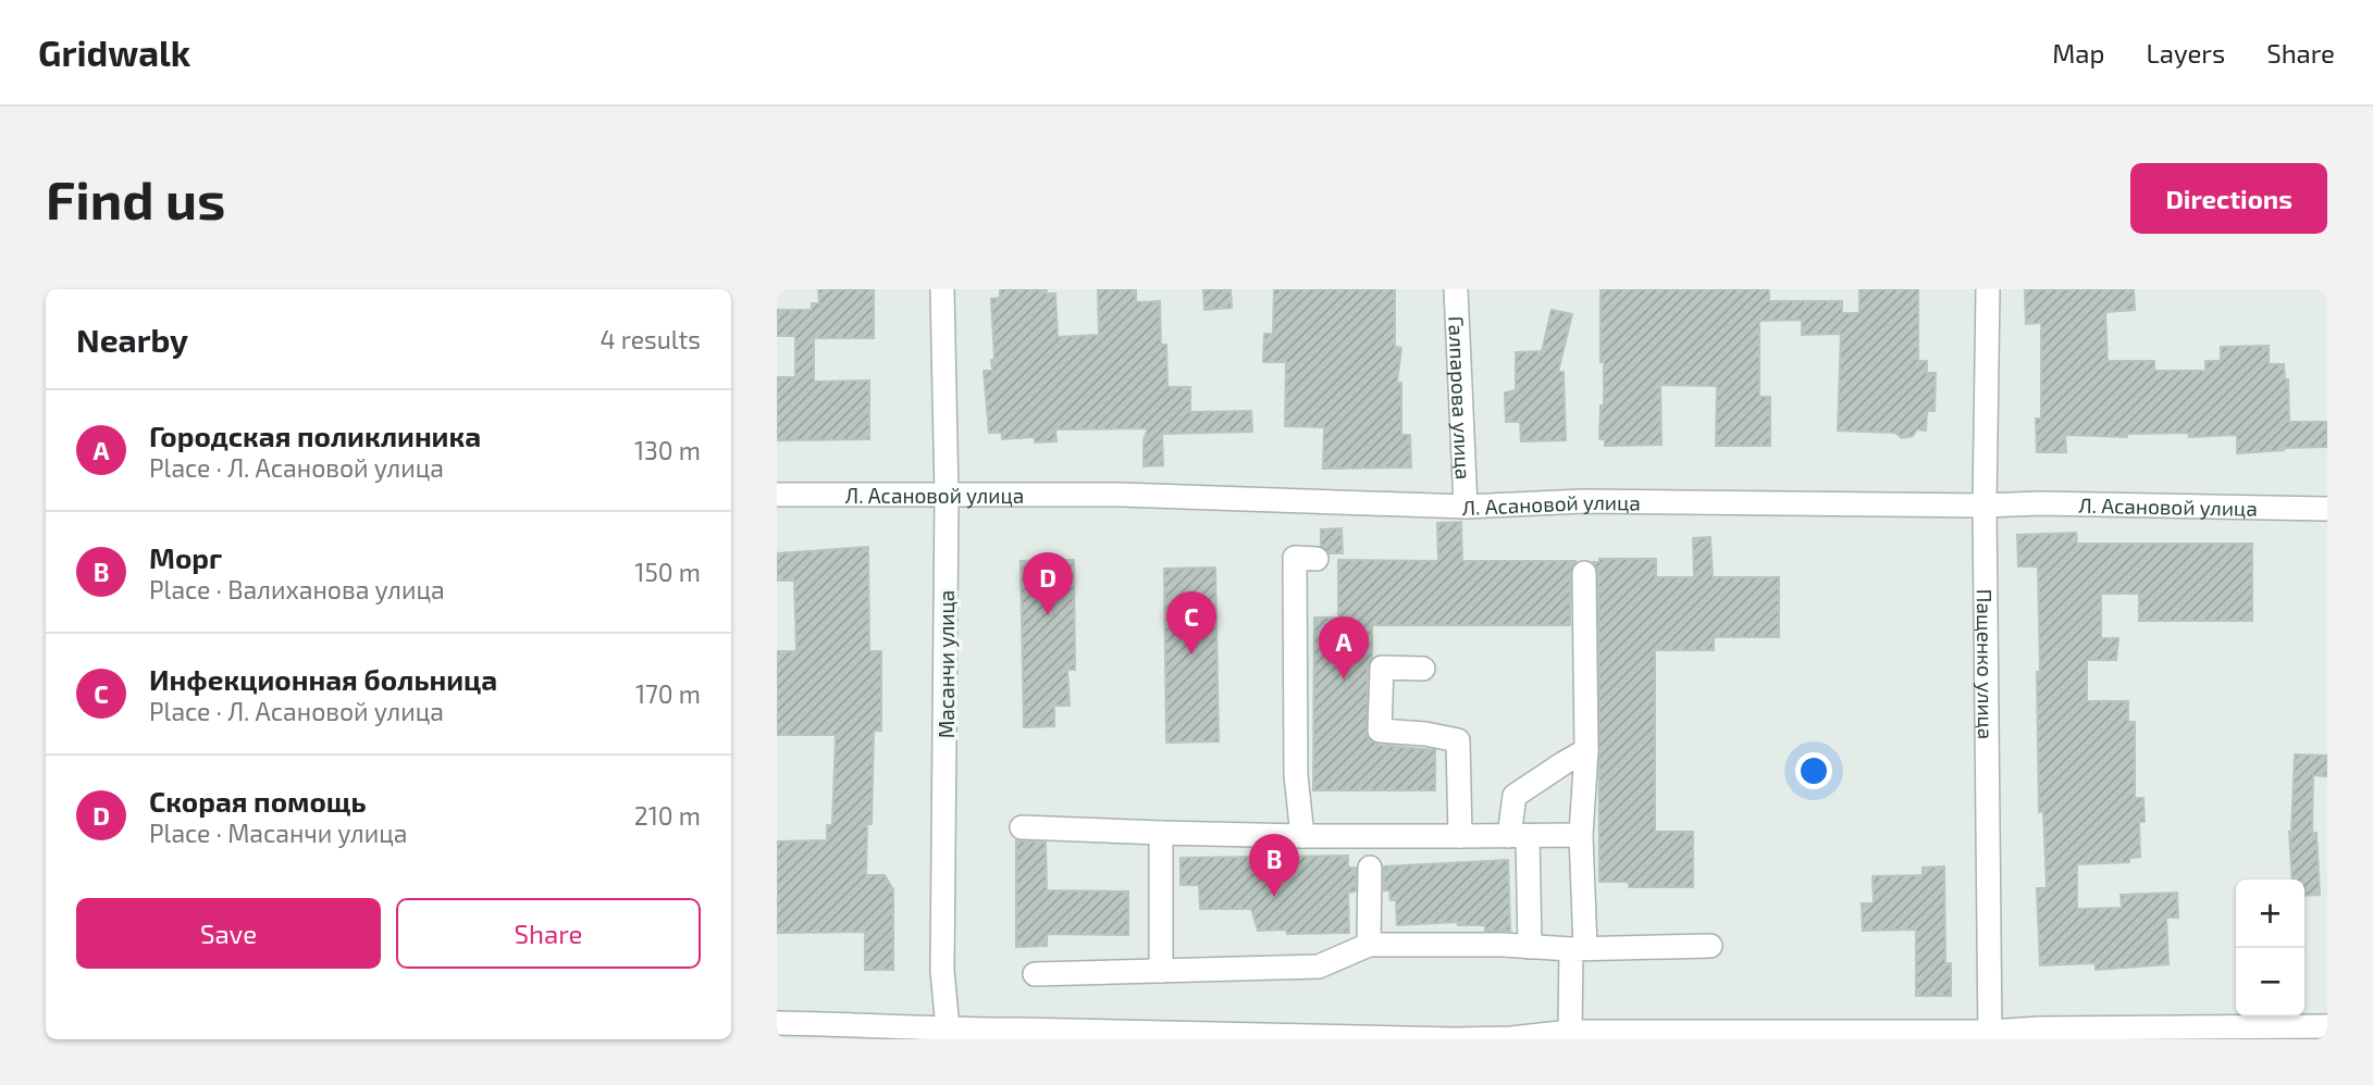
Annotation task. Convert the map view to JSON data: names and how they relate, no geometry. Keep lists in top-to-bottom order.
{
  "streets": {
    "street": [
      "Галпарова улица",
      "Л. Асановой улица",
      "Масанчи улица",
      "Пащенко улица"
    ]
  },
  "crossings": [
    ["Галпарова улица", "Л. Асановой улица"],
    ["Л. Асановой улица", "Масанчи улица"],
    ["Л. Асановой улица", "Пащенко улица"]
  ],
  "page": {
    "header": "Gridwalk",
    "nav": ["Map", "Layers", "Share"],
    "buttons": [
      "Directions",
      ["Save", "Share"]
    ],
    "title": "Find us",
    "heading": ["Nearby", "4 results"],
    "list": [
      {
        "mark": "A",
        "name": "Городская поликлиника",
        "note": "Place · Л. Асановой улица",
        "value": "130 m"
      },
      {
        "mark": "B",
        "name": "Морг",
        "note": "Place · Валиханова улица",
        "value": "150 m"
      },
      {
        "mark": "C",
        "name": "Инфекционная больница",
        "note": "Place · Л. Асановой улица",
        "value": "170 m"
      },
      {
        "mark": "D",
        "name": "Скорая помощь",
        "note": "Place · Масанчи улица",
        "value": "210 m"
      }
    ],
    "pins": [
      "D",
      "C",
      "A",
      "B"
    ],
    "map_buttons": ["+", "−"]
  }
}
